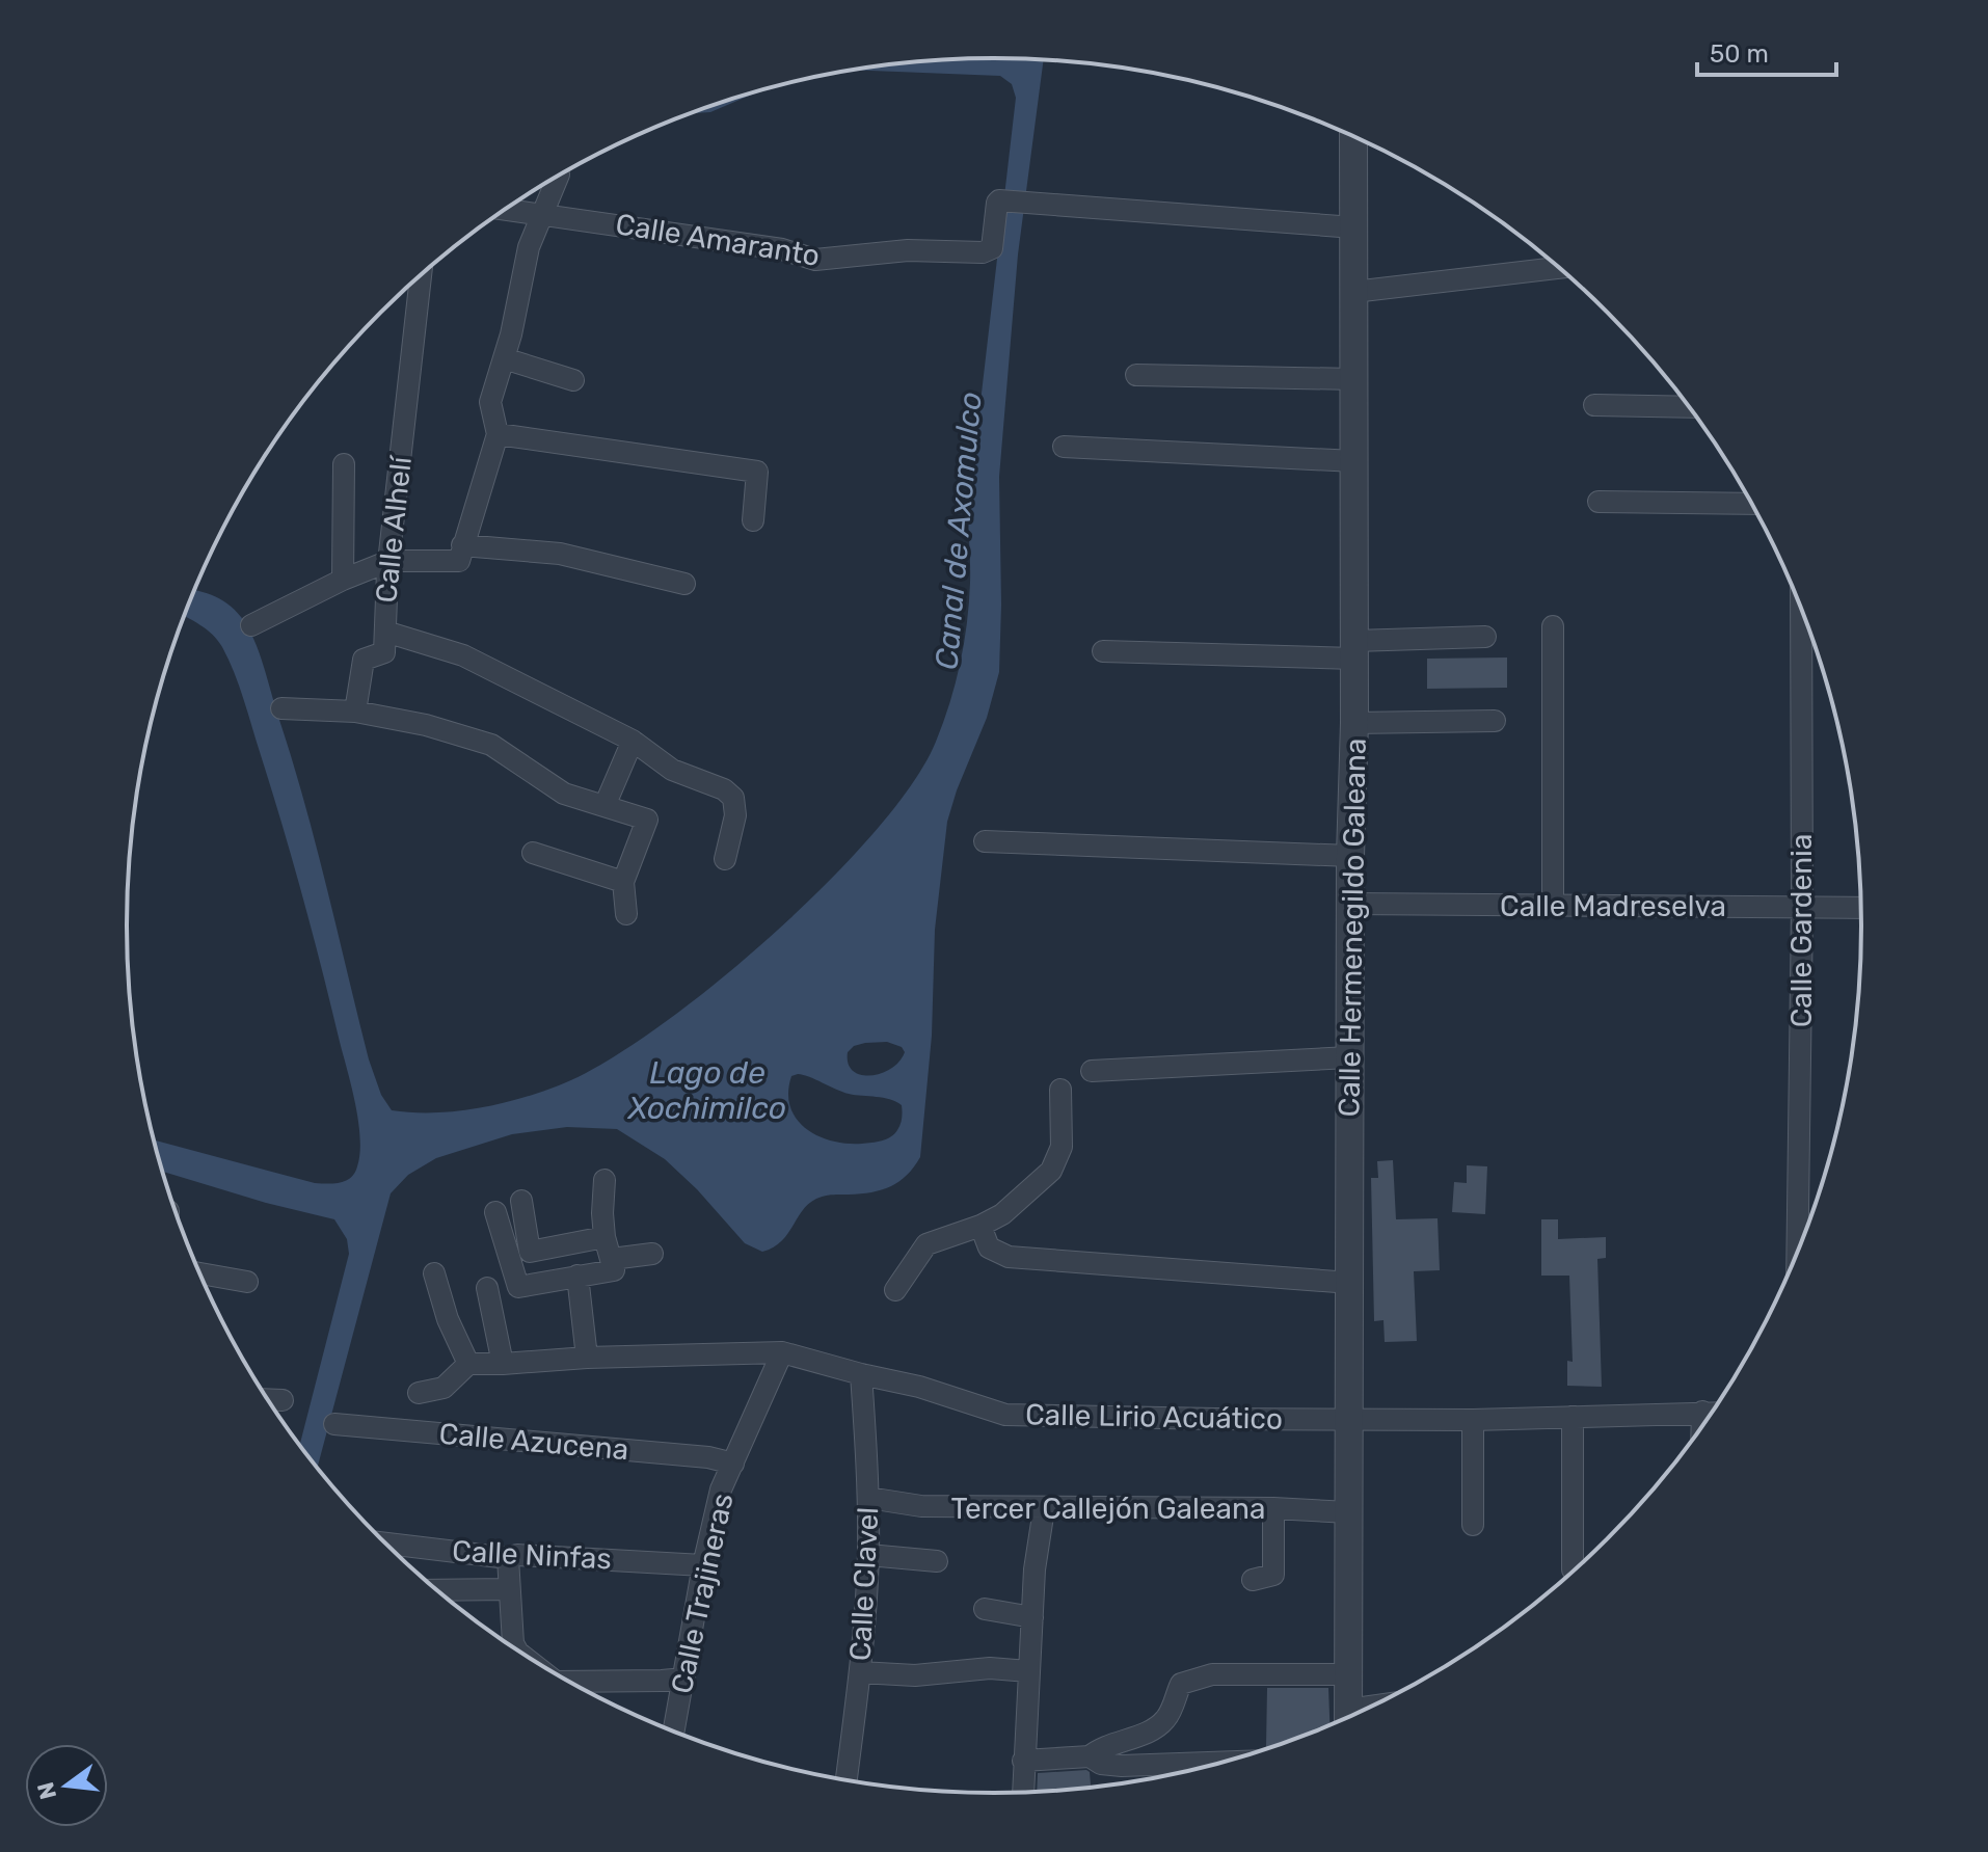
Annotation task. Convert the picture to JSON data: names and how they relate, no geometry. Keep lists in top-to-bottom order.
{
  "streets": {
    "street": [
      "Calle Amaranto",
      "Calle Alhelí",
      "Calle Madreselva",
      "Calle Hermenegildo Galeana",
      "Calle Gardenia",
      "Calle Lirio Acuático",
      "Calle Azucena",
      "Tercer Callejón Galeana",
      "Calle Ninfas",
      "Calle Clavel",
      "Calle Trajineras"
    ]
  },
  "crossings": [
    ["Calle Amaranto", "Calle Hermenegildo Galeana"],
    ["Calle Madreselva", "Calle Hermenegildo Galeana"],
    ["Calle Madreselva", "Calle Gardenia"],
    ["Calle Hermenegildo Galeana", "Calle Lirio Acuático"],
    ["Calle Hermenegildo Galeana", "Tercer Callejón Galeana"],
    ["Calle Lirio Acuático", "Calle Clavel"],
    ["Calle Lirio Acuático", "Calle Trajineras"],
    ["Calle Azucena", "Calle Trajineras"],
    ["Tercer Callejón Galeana", "Calle Clavel"],
    ["Calle Ninfas", "Calle Trajineras"]
  ],
  "water": ["Canal de Axomulco", "Lago de Xochimilco"],
  "scale_bar": "50 m",
  "north": "left"
}
